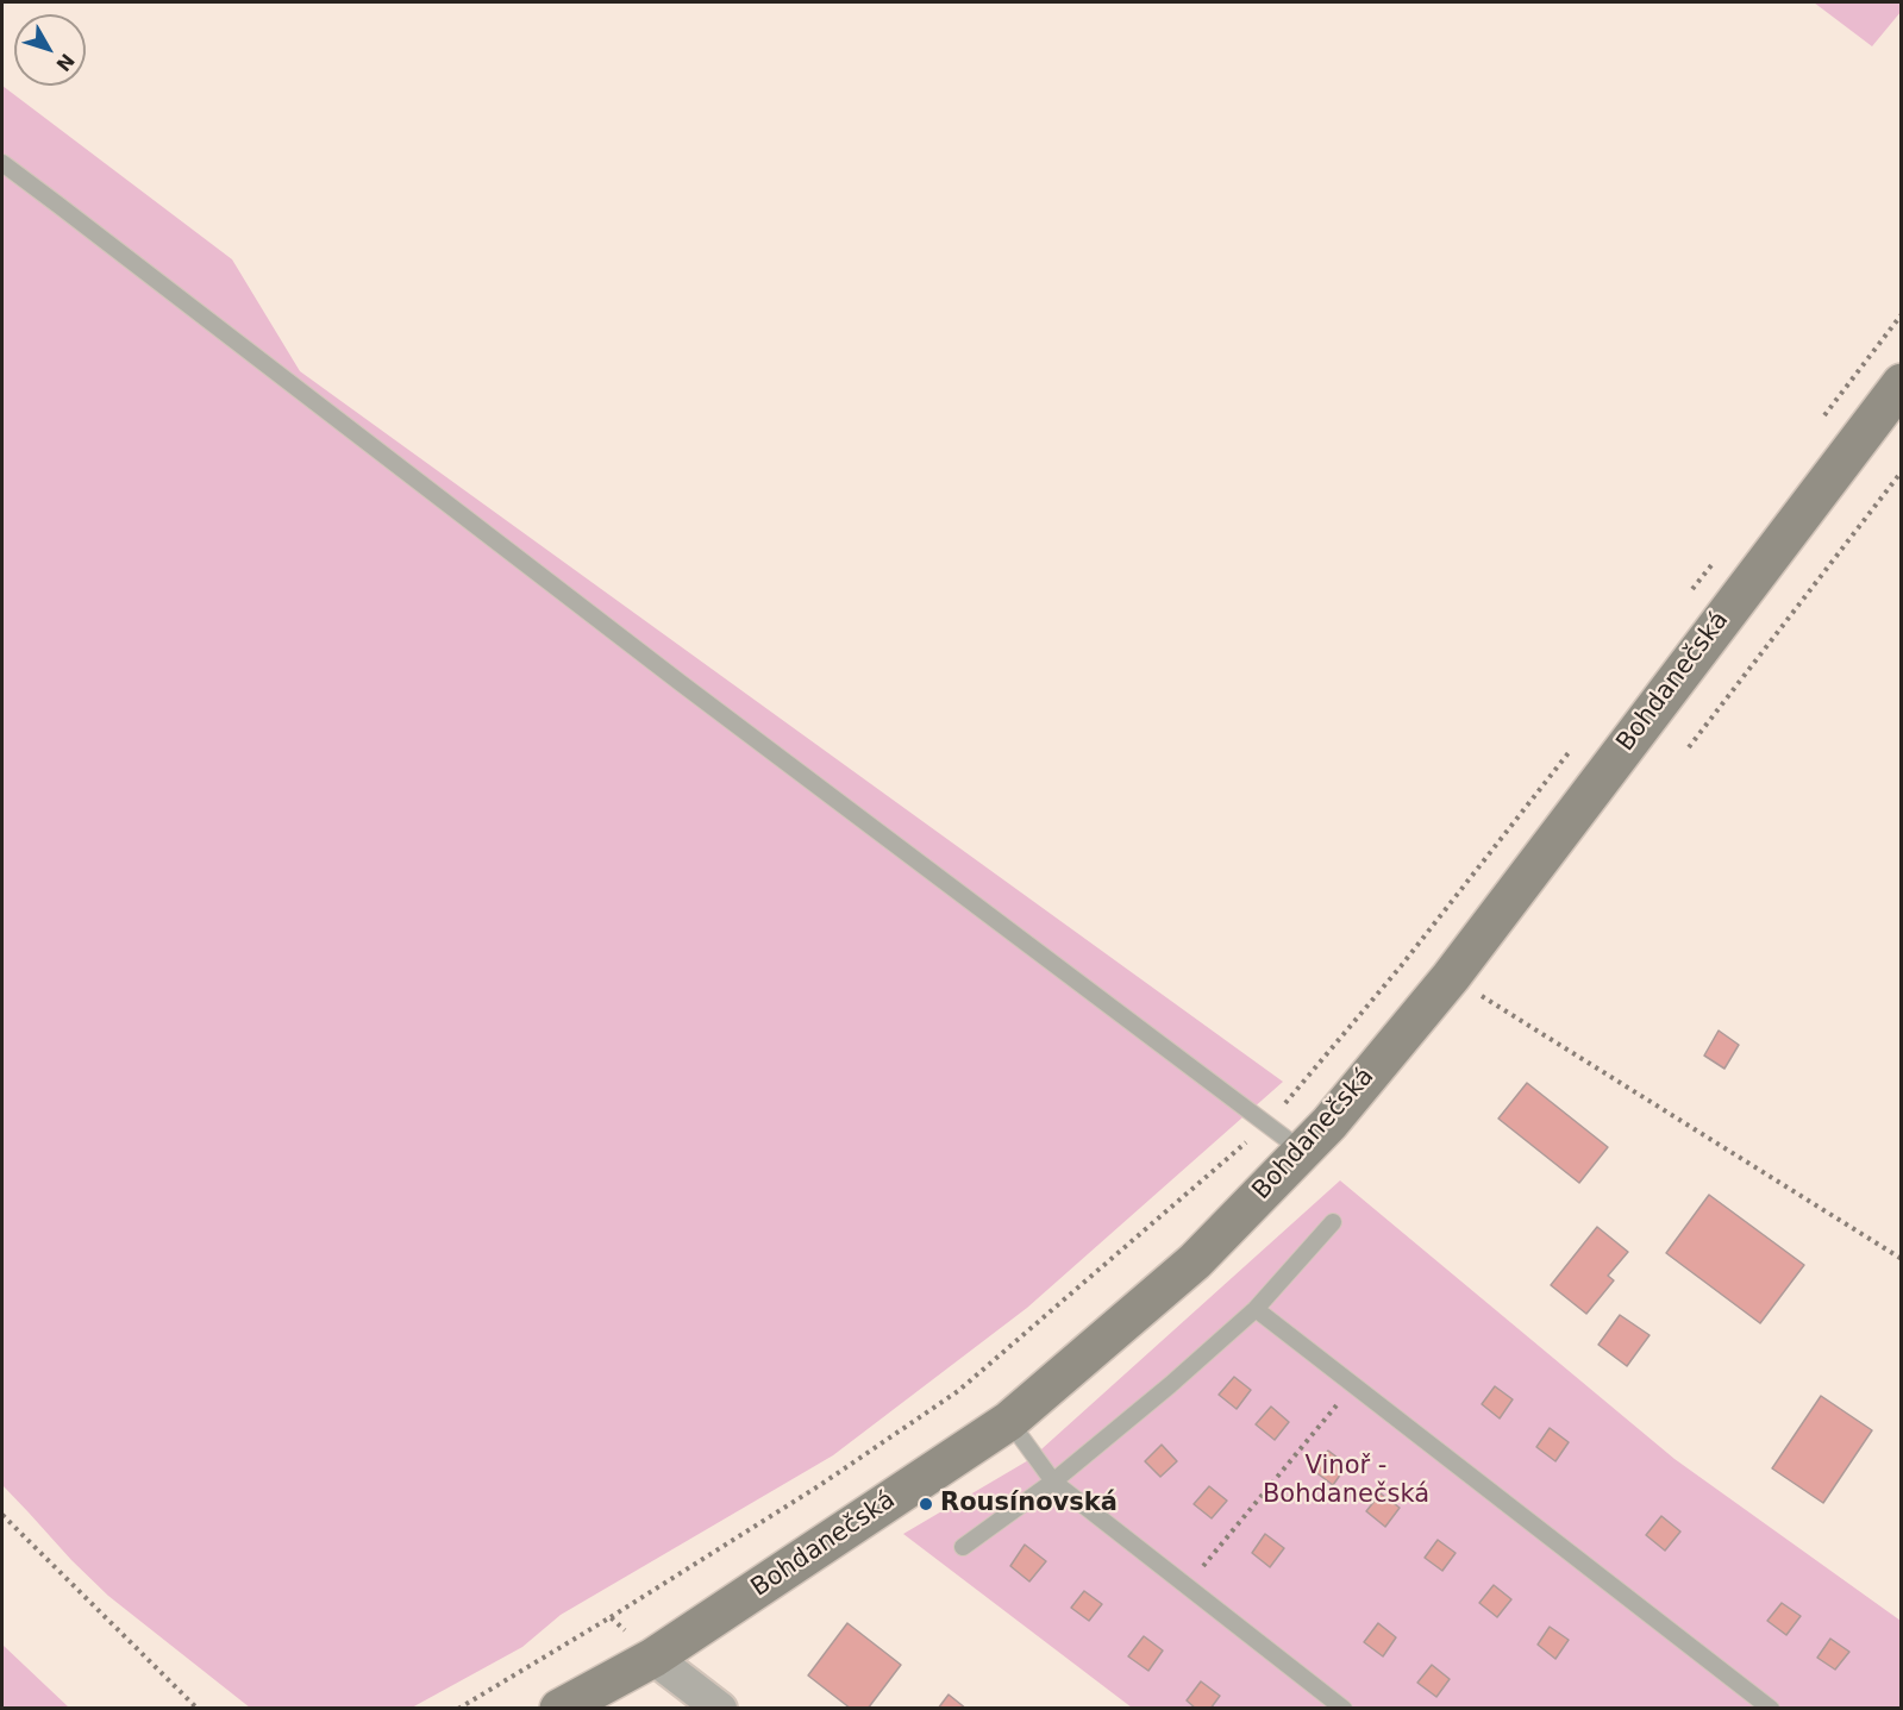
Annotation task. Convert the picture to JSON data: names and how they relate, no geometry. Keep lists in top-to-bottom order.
{
  "streets": {
    "street": ["Bohdanečská"]
  },
  "parks": ["Vinoř - Bohdanečská"],
  "places": ["Rousínovská"],
  "north": "bottom right"
}
